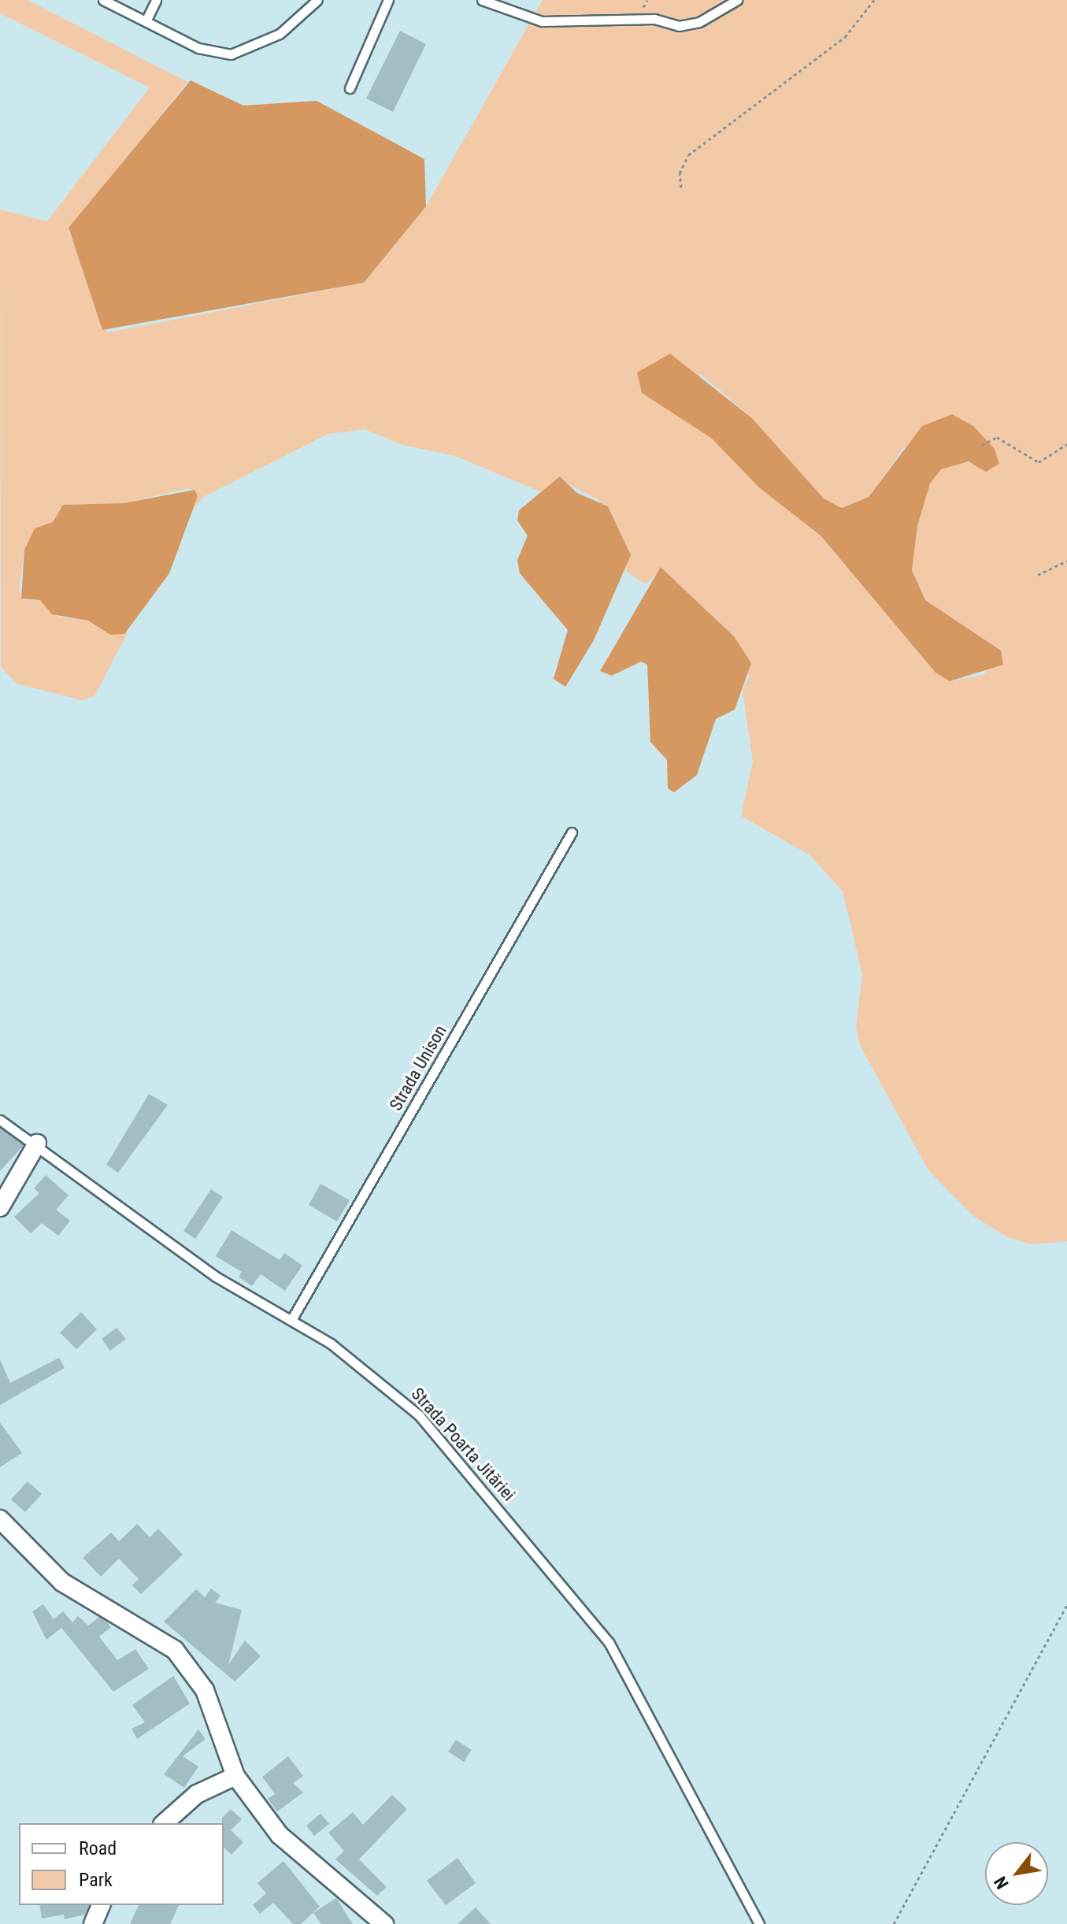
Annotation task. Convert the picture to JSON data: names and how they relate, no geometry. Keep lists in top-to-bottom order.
{
  "streets": {
    "lane": ["Strada Unison", "Strada Poarta Jităriei"]
  },
  "crossings": [
    ["Strada Unison", "Strada Poarta Jităriei"]
  ],
  "legend": ["Road", "Park"],
  "north": "bottom left"
}
